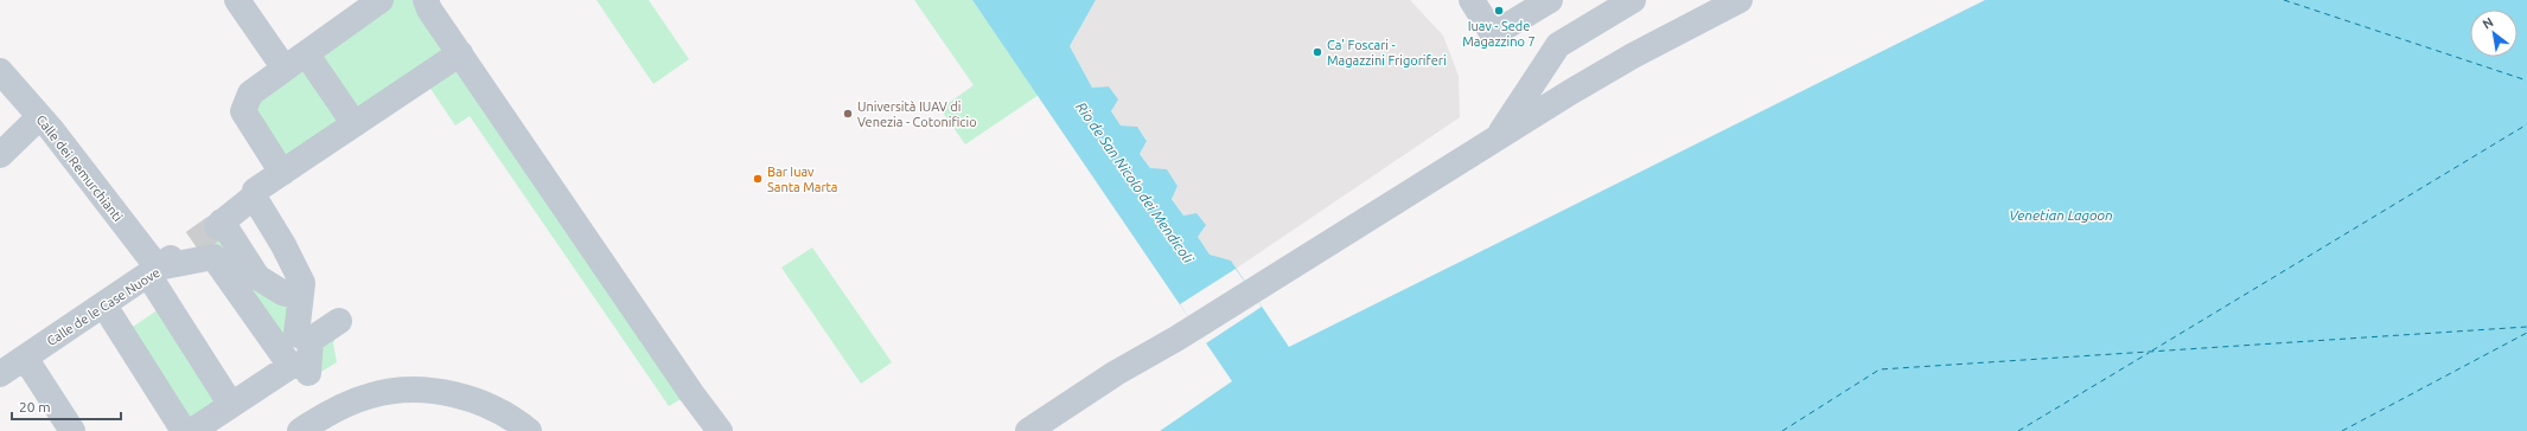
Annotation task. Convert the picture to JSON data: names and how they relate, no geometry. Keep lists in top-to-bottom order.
{
  "streets": {
    "street": ["Calle dei Remurchianti", "Calle de le Case Nuove"]
  },
  "crossings": [
    ["Calle dei Remurchianti", "Calle de le Case Nuove"]
  ],
  "water": ["Rio de San Nicolo dei Mendicoli", "Venetian Lagoon"],
  "places": [
    "Iuav - Sede Magazzino 7",
    "Ca' Foscari - Magazzini Frigoriferi",
    "Università IUAV di Venezia - Cotonificio",
    "Bar Iuav Santa Marta"
  ],
  "scale_bar": "20 m",
  "north": "top left"
}
